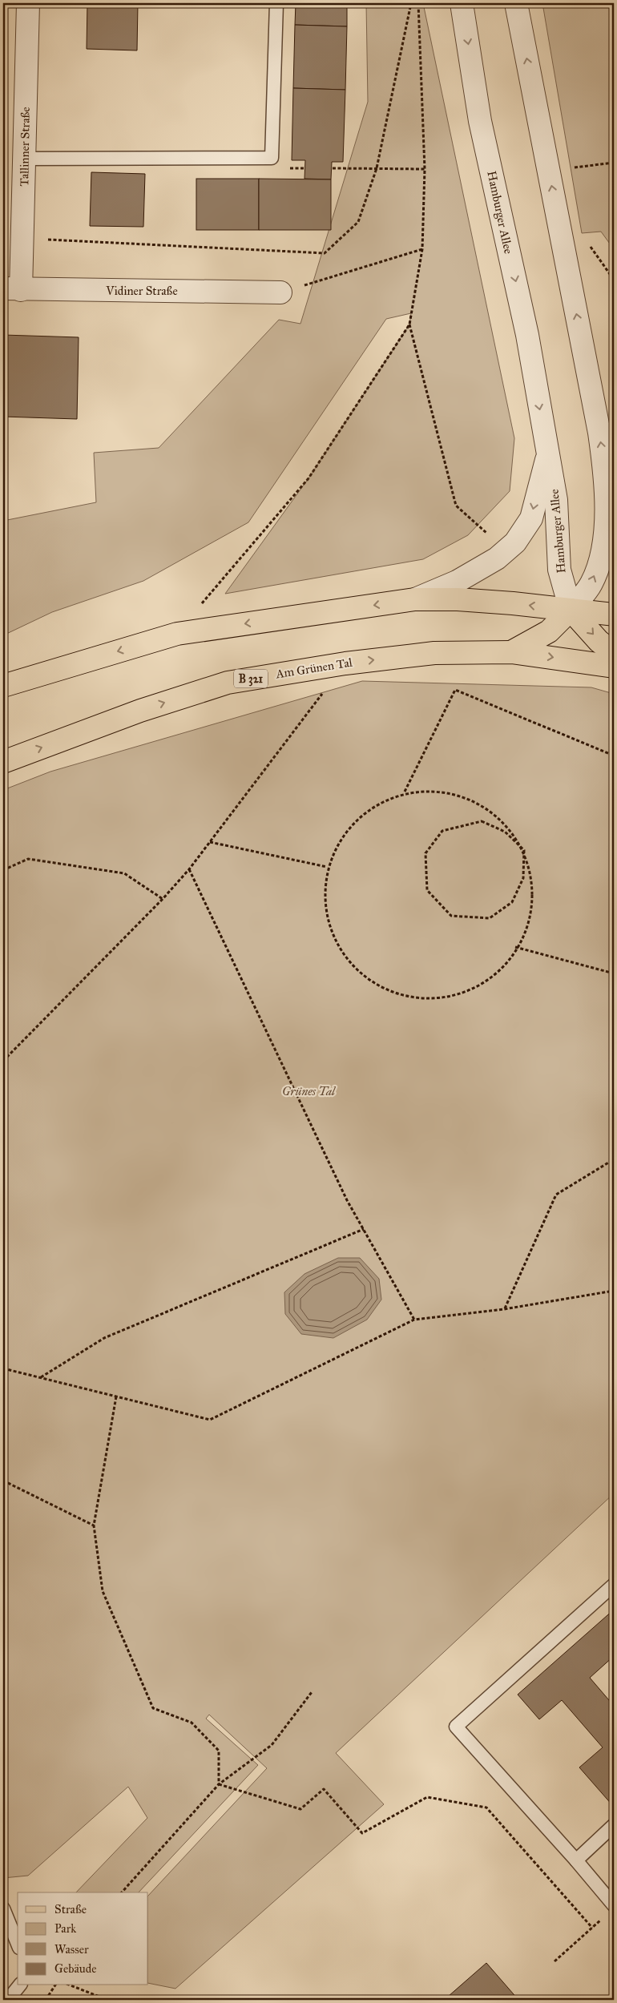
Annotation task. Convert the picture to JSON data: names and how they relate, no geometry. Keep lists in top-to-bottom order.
{
  "streets": {
    "main road": ["Am Grünen Tal", "B 321"],
    "street": ["Tallinner Straße", "Hamburger Allee", "Vidiner Straße"]
  },
  "crossings": [
    ["Tallinner Straße", "Vidiner Straße"]
  ],
  "parks": ["Grünes Tal"],
  "legend": [
    "Straße",
    "Park",
    "Wasser",
    "Gebäude"
  ]
}
